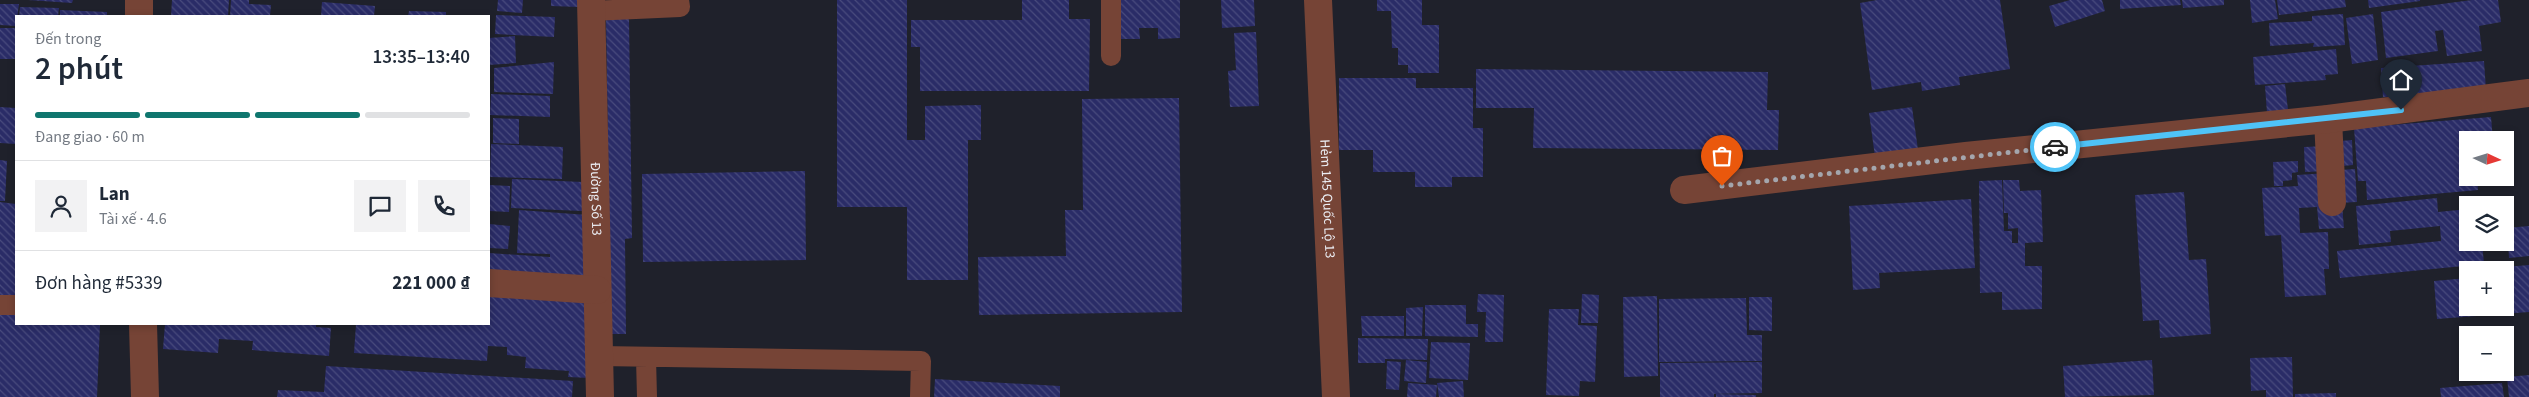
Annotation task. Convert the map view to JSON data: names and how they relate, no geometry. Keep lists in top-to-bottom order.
{
  "streets": {
    "street": ["Hẻm 145 Quốc Lộ 13", "Đường Số 13"]
  },
  "north": "right",
  "page": {
    "heading": ["2 phút", "Đến trong", "13:35–13:40"],
    "panel": [
      "Lan",
      "Tài xế · 4.6",
      "Đơn hàng #5339",
      "221 000 ₫"
    ],
    "bar": "Đang giao · 60 m",
    "map_buttons": ["+", "−"]
  }
}
